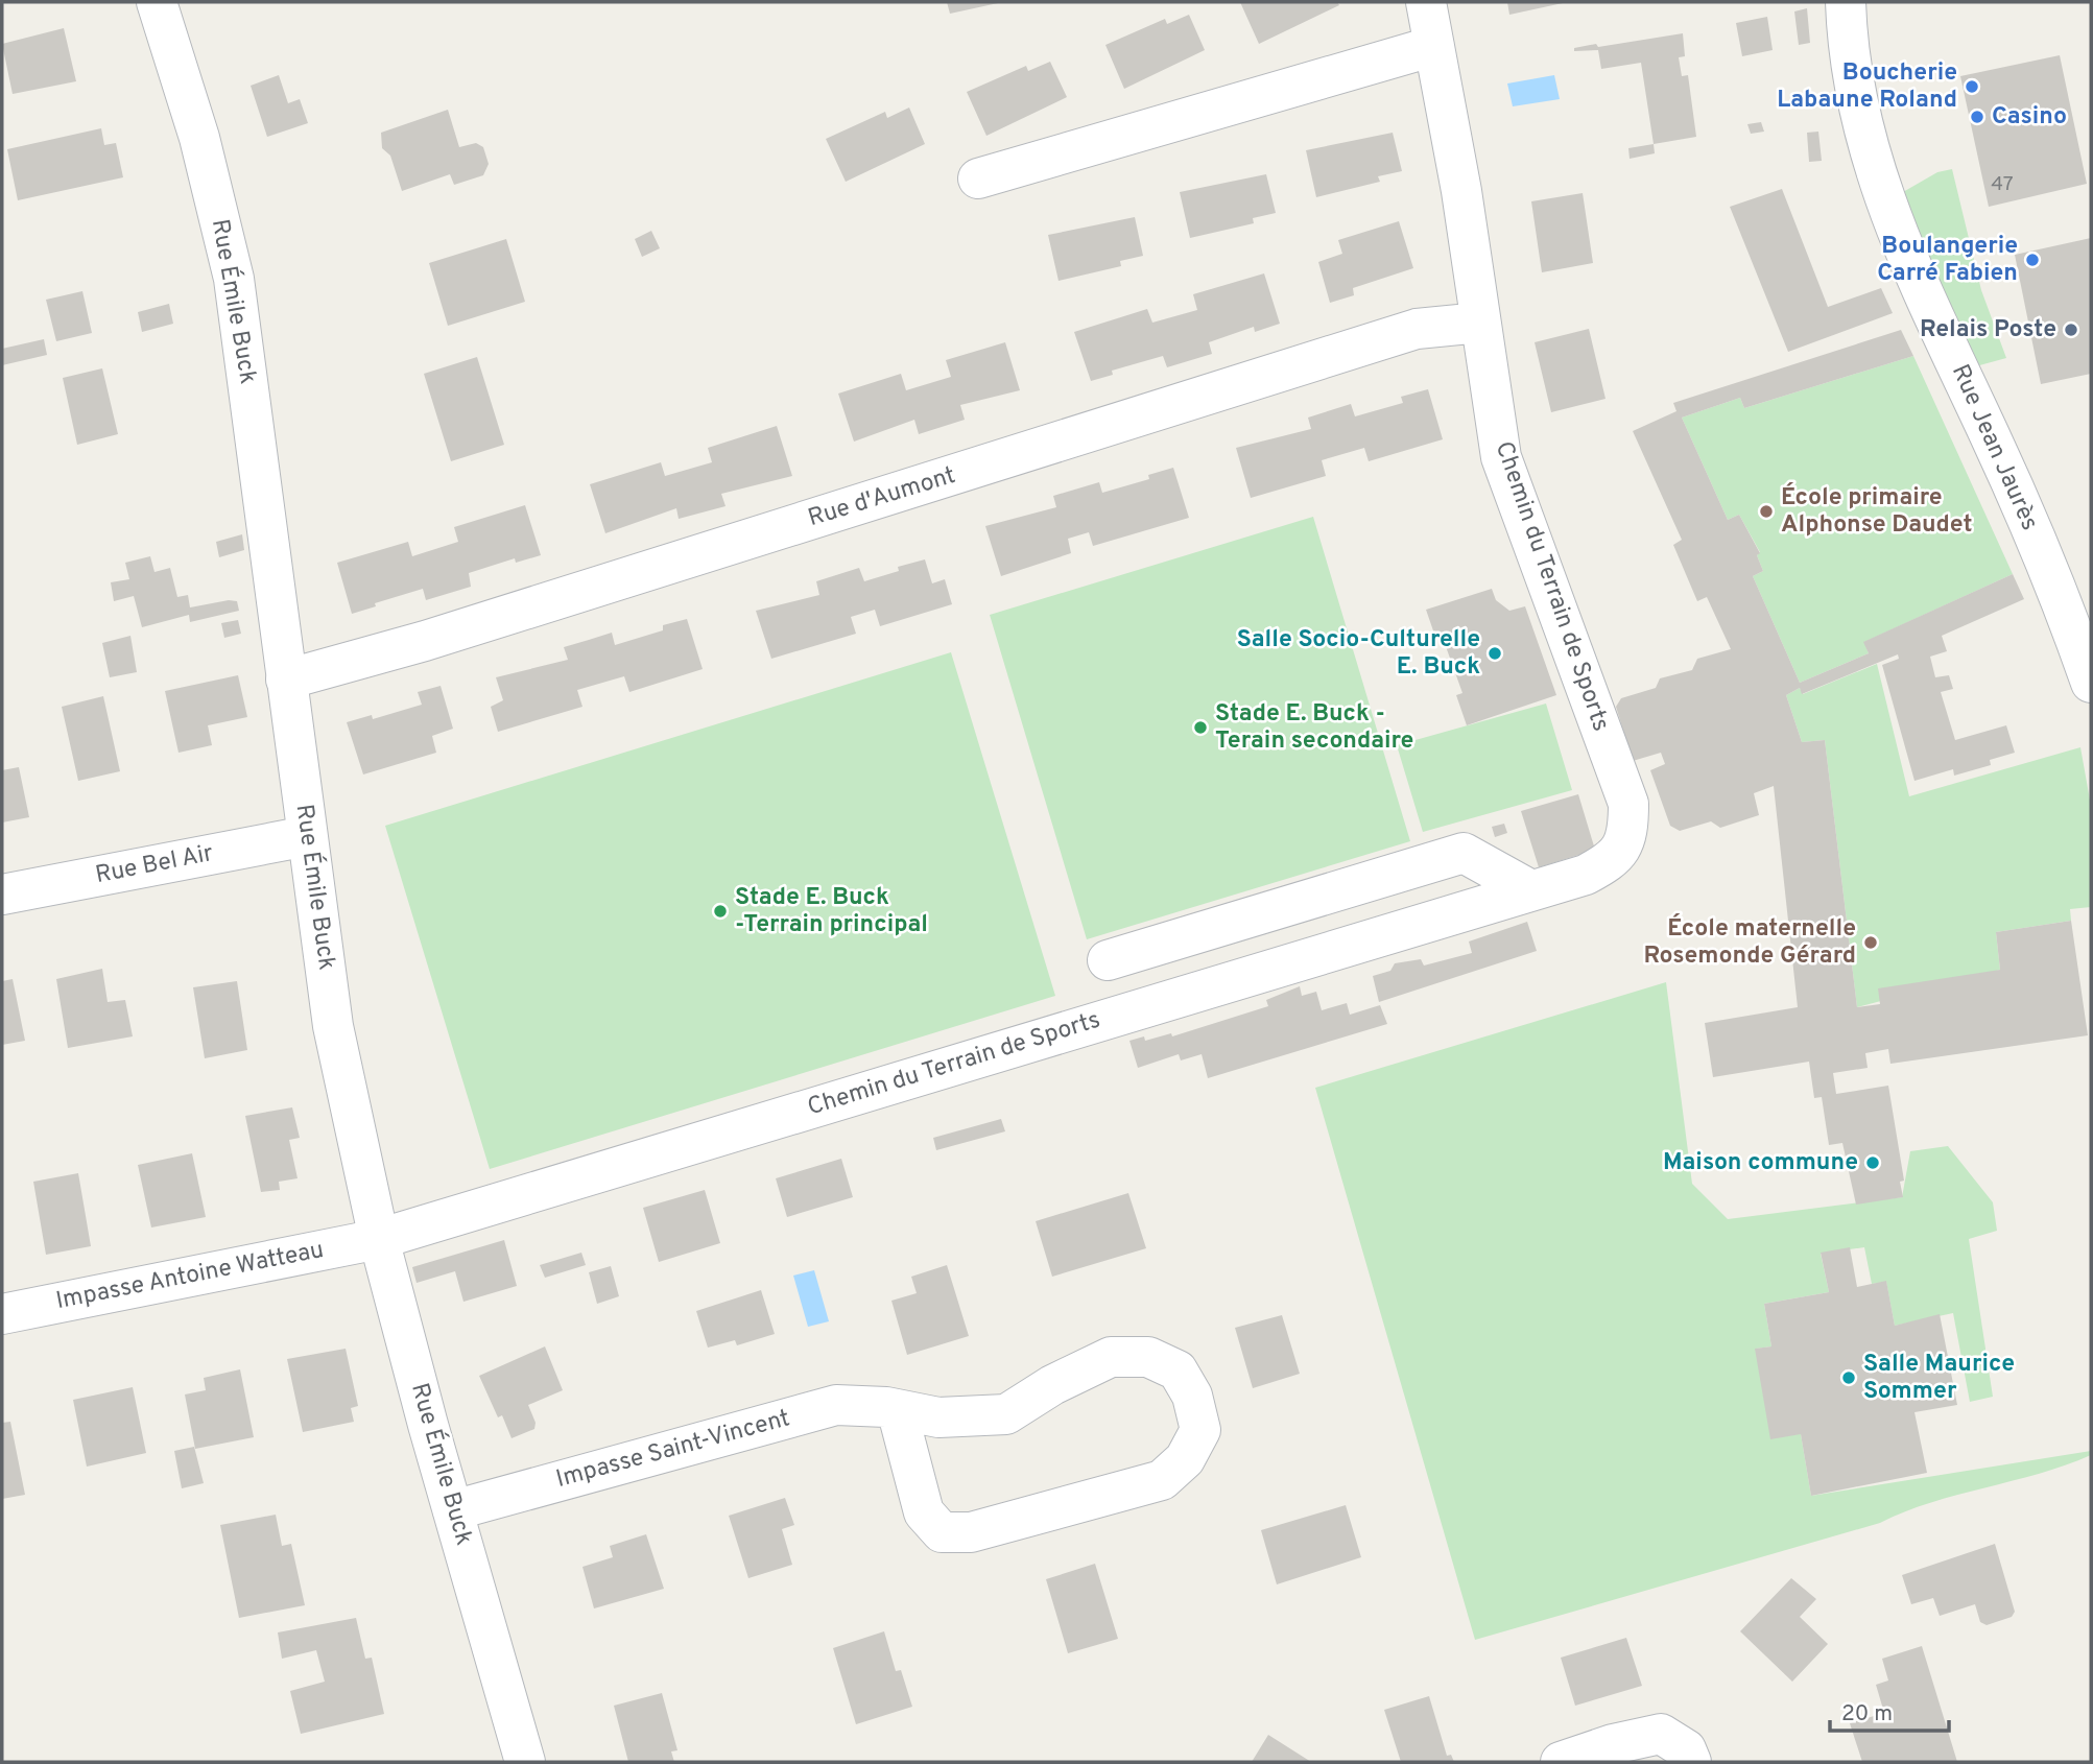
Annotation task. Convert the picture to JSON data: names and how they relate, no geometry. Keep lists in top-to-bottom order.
{
  "streets": {
    "street": [
      "Rue Émile Buck",
      "Rue Jean Jaurès",
      "Rue d'Aumont",
      "Chemin du Terrain de Sports",
      "Rue Bel Air",
      "Impasse Antoine Watteau",
      "Impasse Saint-Vincent"
    ]
  },
  "crossings": [
    ["Rue Émile Buck", "Rue d'Aumont"],
    ["Rue Émile Buck", "Chemin du Terrain de Sports"],
    ["Rue Émile Buck", "Rue Bel Air"],
    ["Rue Émile Buck", "Impasse Antoine Watteau"],
    ["Rue Émile Buck", "Impasse Saint-Vincent"],
    ["Rue d'Aumont", "Chemin du Terrain de Sports"],
    ["Chemin du Terrain de Sports", "Impasse Antoine Watteau"]
  ],
  "places": [
    "Boucherie Labaune Roland",
    "Casino",
    "Boulangerie Carré Fabien",
    "Relais Poste",
    "École primaire Alphonse Daudet",
    "Salle Socio-Culturelle E. Buck",
    "Stade E. Buck - Terain secondaire",
    "Stade E. Buck -Terrain principal",
    "École maternelle Rosemonde Gérard",
    "Maison commune",
    "Salle Maurice Sommer"
  ],
  "house_numbers": ["47"],
  "scale_bar": "20 m"
}
